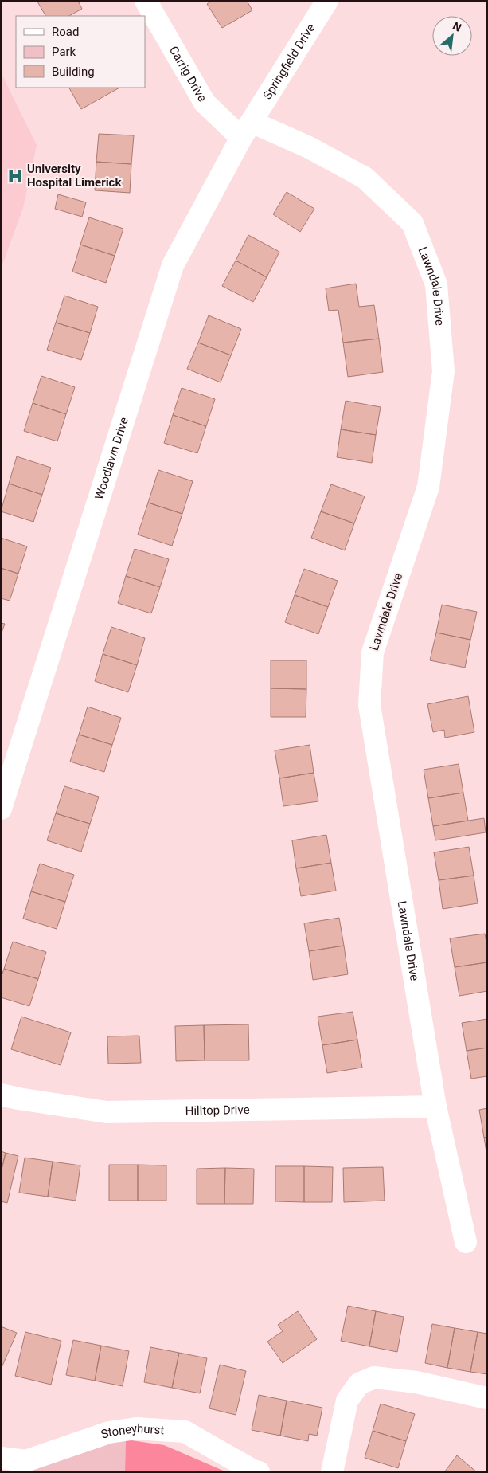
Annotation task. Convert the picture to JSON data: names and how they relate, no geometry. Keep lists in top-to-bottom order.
{
  "streets": {
    "street": [
      "Springfield Drive",
      "Carrig Drive",
      "Lawndale Drive",
      "Woodlawn Drive",
      "Hilltop Drive",
      "Stoneyhurst"
    ]
  },
  "crossings": [
    ["Springfield Drive", "Carrig Drive"],
    ["Springfield Drive", "Lawndale Drive"],
    ["Springfield Drive", "Woodlawn Drive"],
    ["Carrig Drive", "Lawndale Drive"],
    ["Carrig Drive", "Woodlawn Drive"],
    ["Lawndale Drive", "Woodlawn Drive"],
    ["Lawndale Drive", "Hilltop Drive"]
  ],
  "places": {
    "hospital": ["University Hospital Limerick"]
  },
  "legend": ["Road", "Park", "Building"],
  "north": "top right"
}
